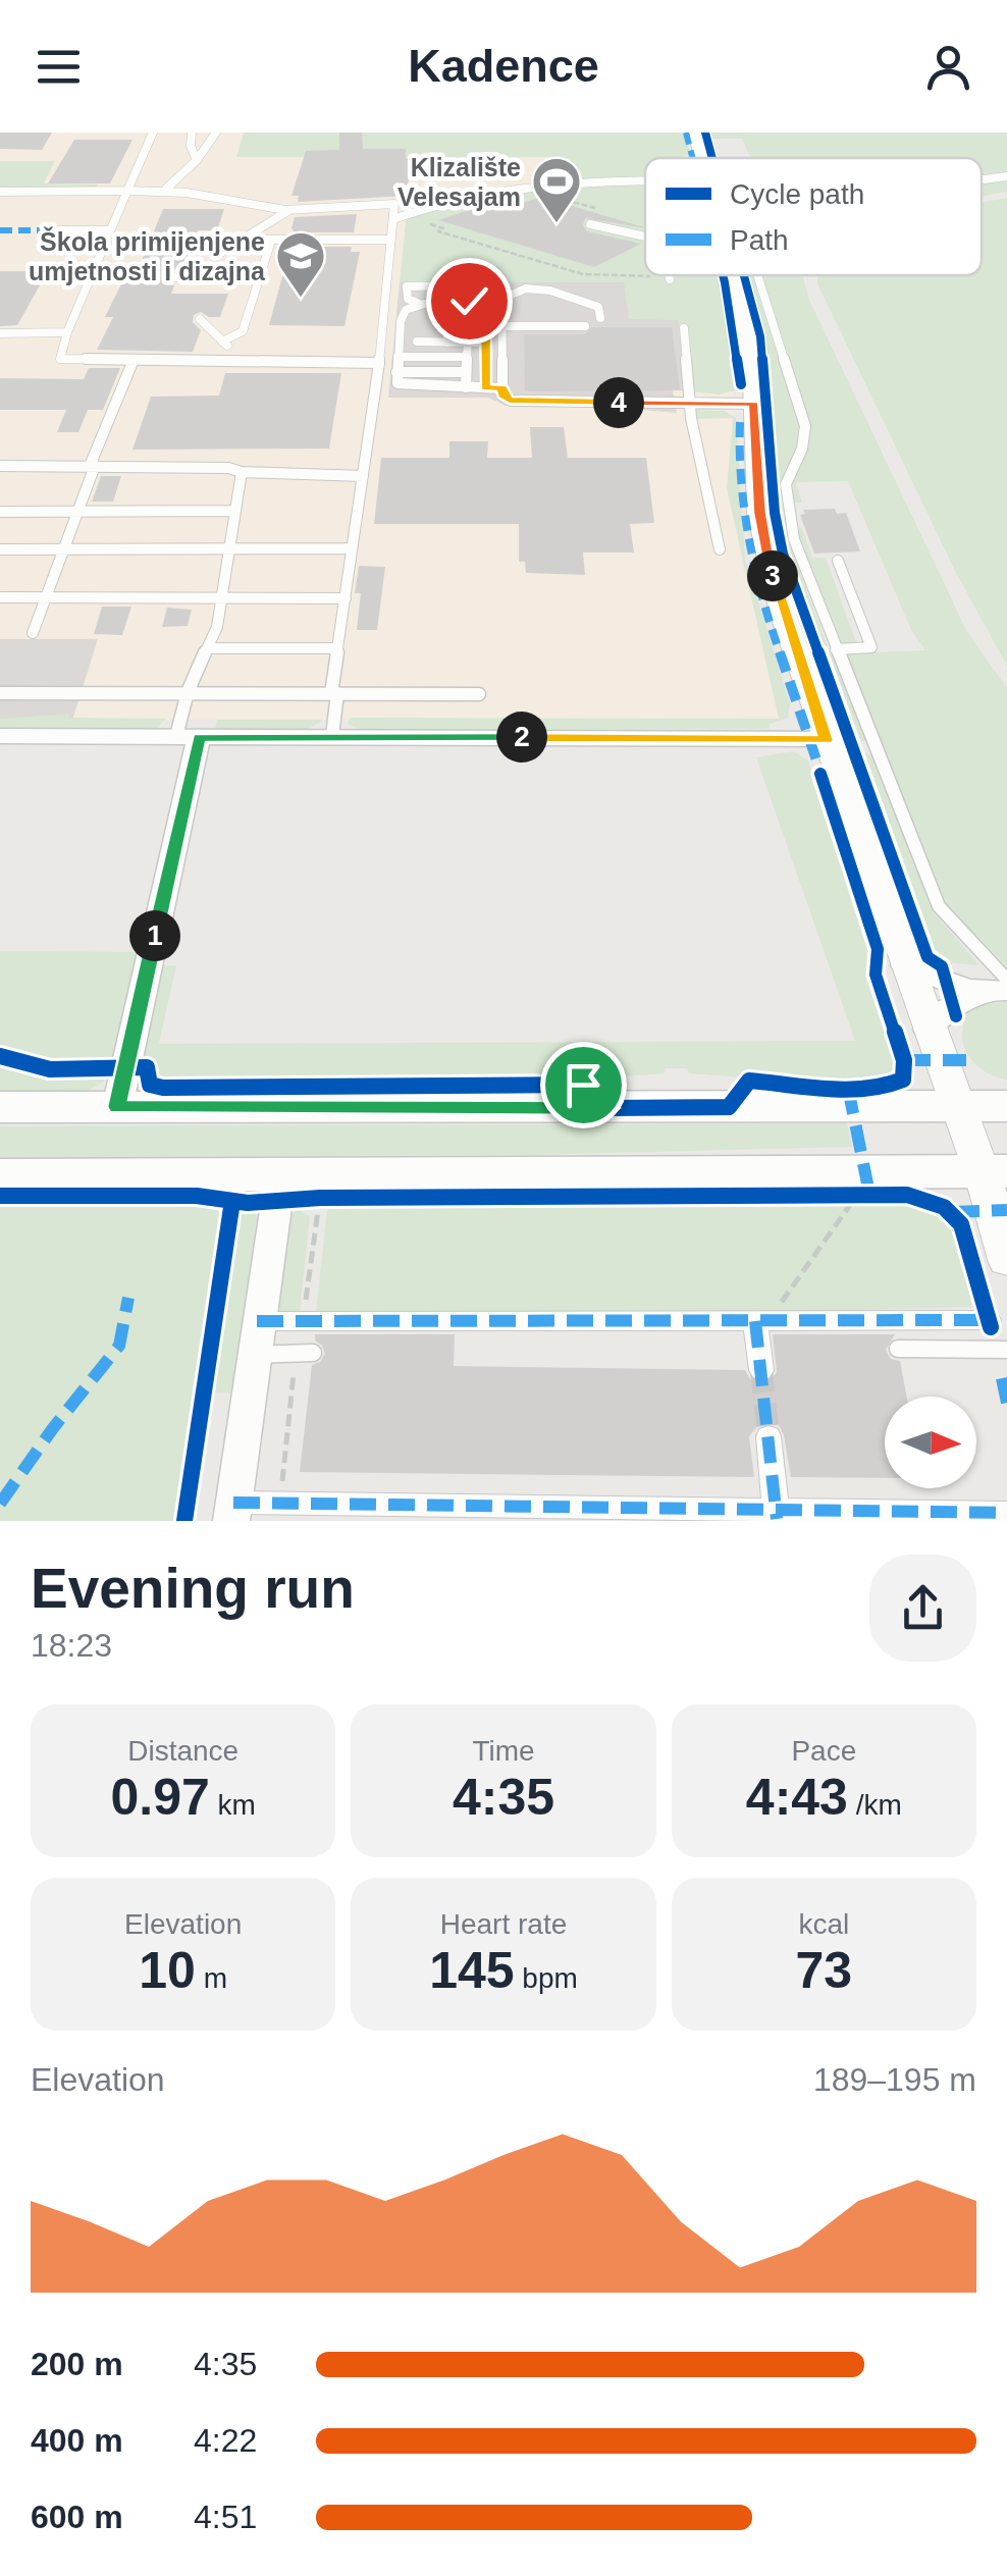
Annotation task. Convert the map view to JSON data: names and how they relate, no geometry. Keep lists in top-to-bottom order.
{
  "places": {
    "sports": ["Klizalište Velesajam"],
    "school or university": ["Škola primijenjene umjetnosti i dizajna"]
  },
  "legend": ["Cycle path", "Path"],
  "north": "right",
  "page": {
    "header": "Kadence",
    "pins": [
      "4",
      "3",
      "2",
      "1"
    ],
    "heading": ["Evening run", "18:23"],
    "stats": [
      ["Distance", "0.97 km"],
      ["Time", "4:35"],
      ["Pace", "4:43 /km"],
      ["Elevation", "10 m"],
      ["Heart rate", "145 bpm"],
      ["kcal", "73"]
    ],
    "chart": ["Elevation", "189–195 m"],
    "list": [
      {
        "name": "200 m",
        "note": "4:35"
      },
      {
        "name": "400 m",
        "note": "4:22"
      },
      {
        "name": "600 m",
        "note": "4:51"
      }
    ]
  }
}
